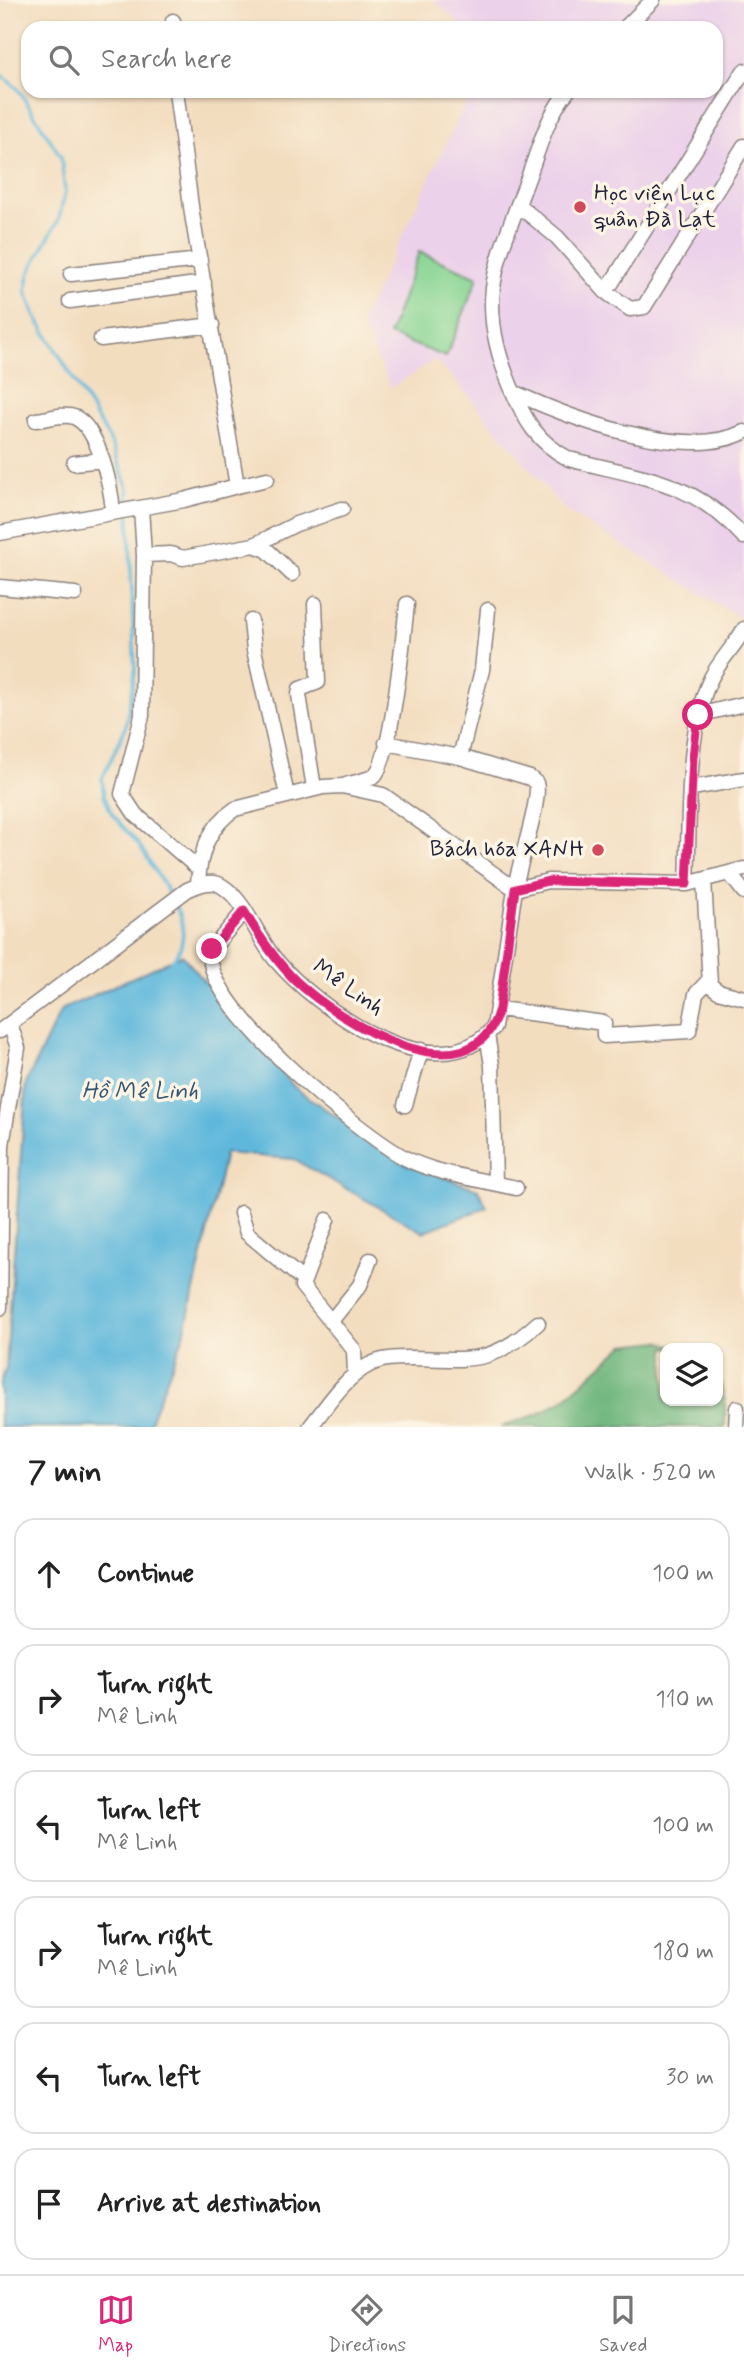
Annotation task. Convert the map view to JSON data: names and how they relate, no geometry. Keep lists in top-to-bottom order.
{
  "streets": {
    "street": ["Mê Linh"]
  },
  "water": ["Hồ Mê Linh"],
  "places": ["Học viện Lục quân Đà Lạt", "Bách hóa XANH"],
  "page": {
    "search": "Search here",
    "heading": ["7 min", "Walk · 520 m"],
    "list": [
      ["Continue", "100 m"],
      ["Turn right", "Mê Linh", "110 m"],
      ["Turn left", "Mê Linh", "100 m"],
      ["Turn right", "Mê Linh", "180 m"],
      ["Turn left", "30 m"],
      "Arrive at destination"
    ],
    "nav": ["Map", "Directions", "Saved"]
  }
}
